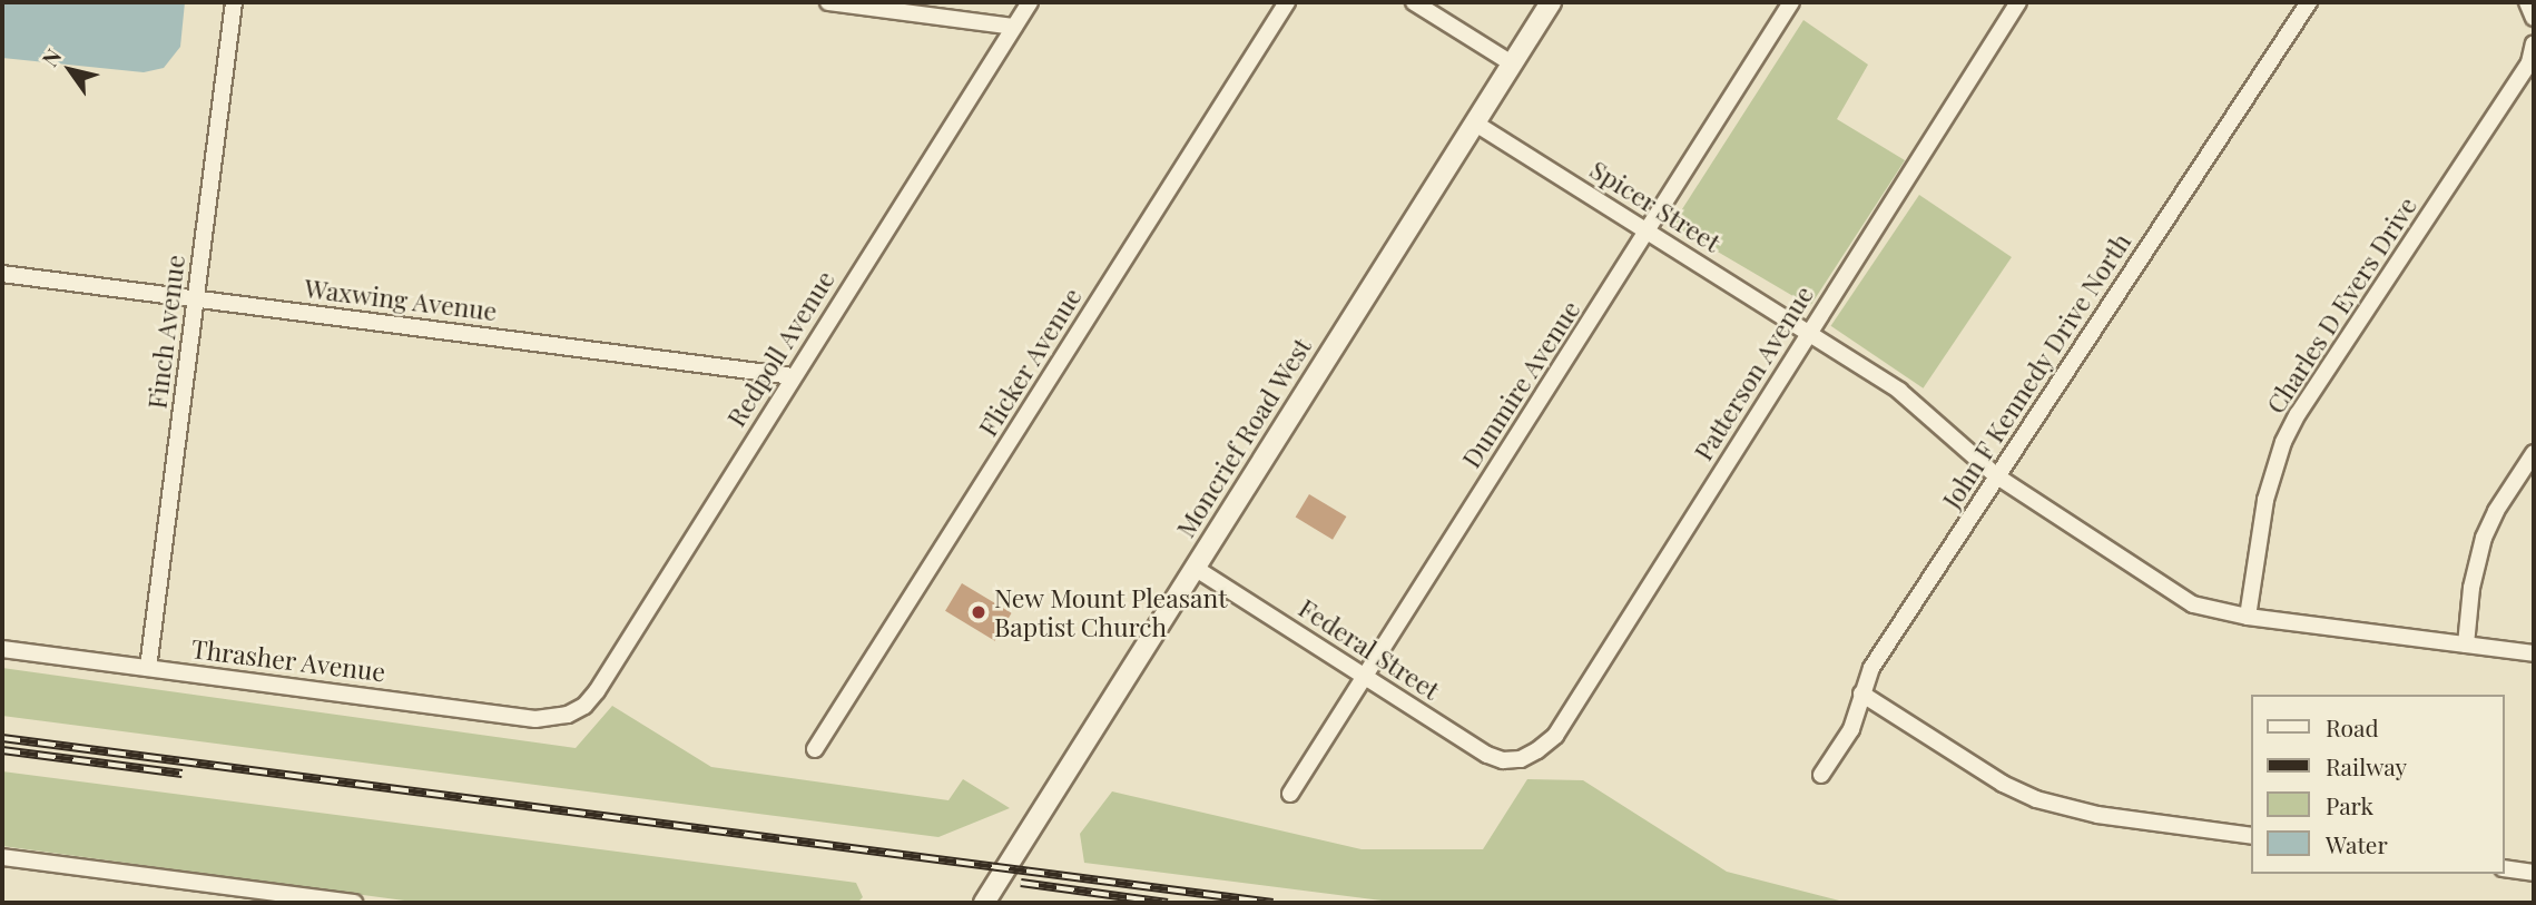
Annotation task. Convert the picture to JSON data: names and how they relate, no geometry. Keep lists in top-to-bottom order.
{
  "streets": {
    "street": [
      "Spicer Street",
      "Waxwing Avenue",
      "Charles D Evers Drive",
      "Finch Avenue",
      "Redpoll Avenue",
      "Flicker Avenue",
      "John F Kennedy Drive North",
      "Patterson Avenue",
      "Dunmire Avenue",
      "Moncrief Road West",
      "Federal Street",
      "Thrasher Avenue"
    ]
  },
  "crossings": [
    ["Spicer Street", "Charles D Evers Drive"],
    ["Spicer Street", "John F Kennedy Drive North"],
    ["Spicer Street", "Patterson Avenue"],
    ["Spicer Street", "Dunmire Avenue"],
    ["Spicer Street", "Moncrief Road West"],
    ["Waxwing Avenue", "Finch Avenue"],
    ["Waxwing Avenue", "Redpoll Avenue"],
    ["Finch Avenue", "Thrasher Avenue"],
    ["Redpoll Avenue", "Thrasher Avenue"],
    ["Patterson Avenue", "Federal Street"],
    ["Dunmire Avenue", "Federal Street"],
    ["Moncrief Road West", "Federal Street"]
  ],
  "places": ["New Mount Pleasant Baptist Church"],
  "legend": [
    "Road",
    "Railway",
    "Park",
    "Water"
  ],
  "north": "top left"
}
